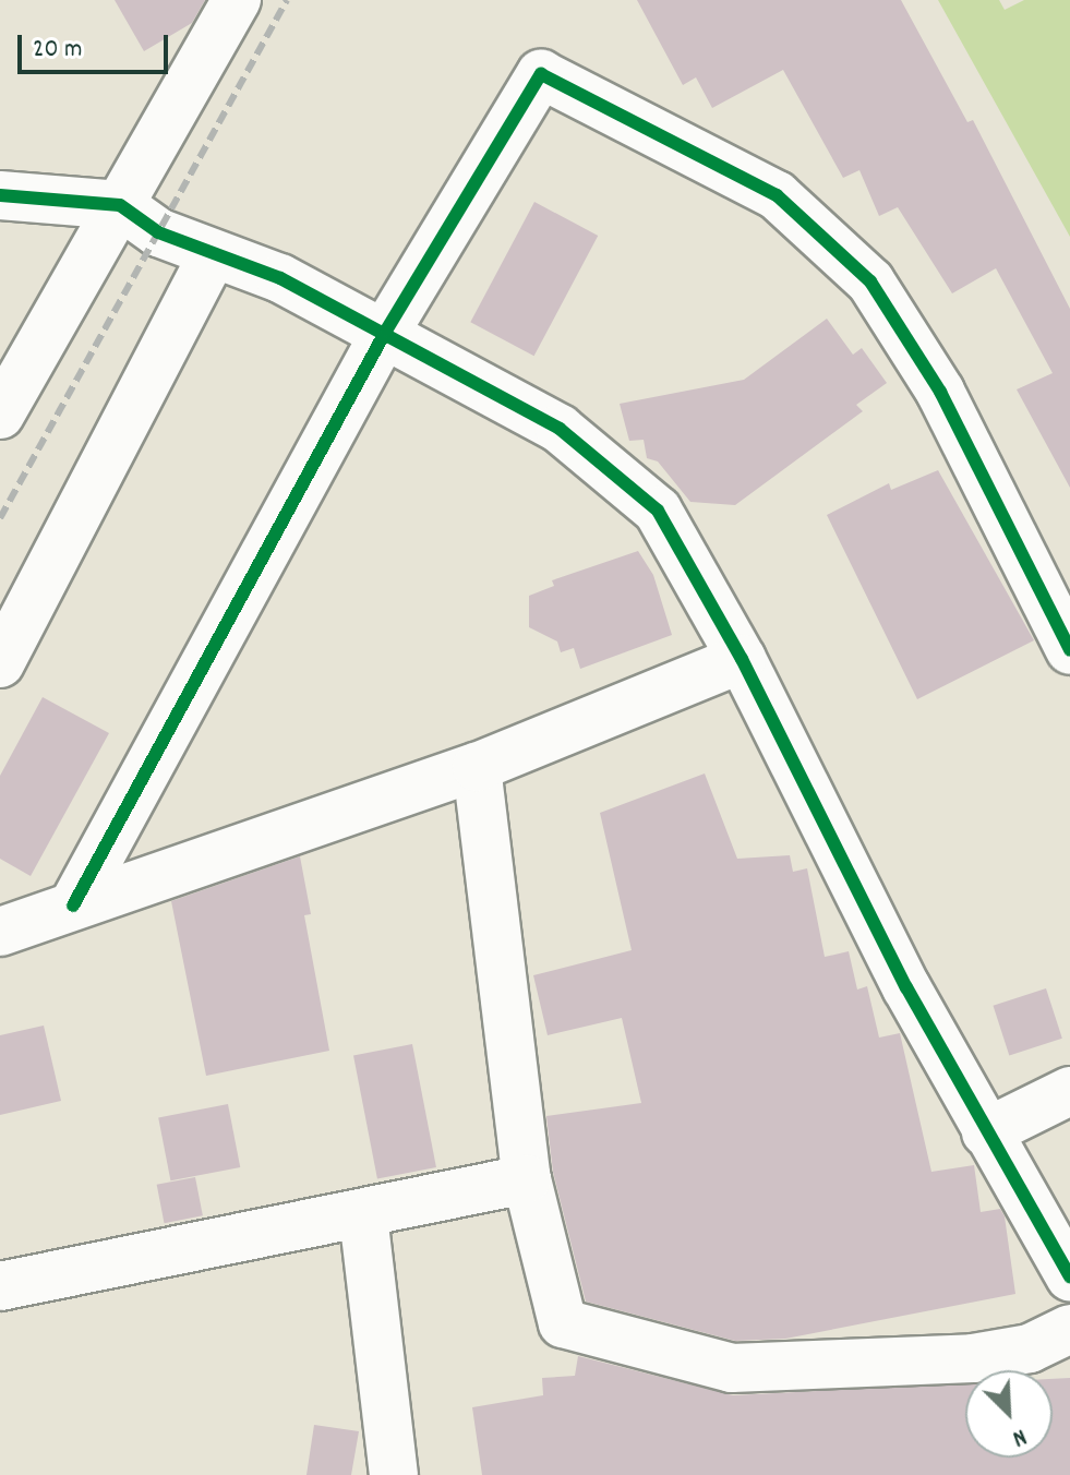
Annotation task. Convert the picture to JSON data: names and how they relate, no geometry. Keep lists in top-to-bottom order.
{
  "scale_bar": "20 m",
  "north": "bottom right"
}
